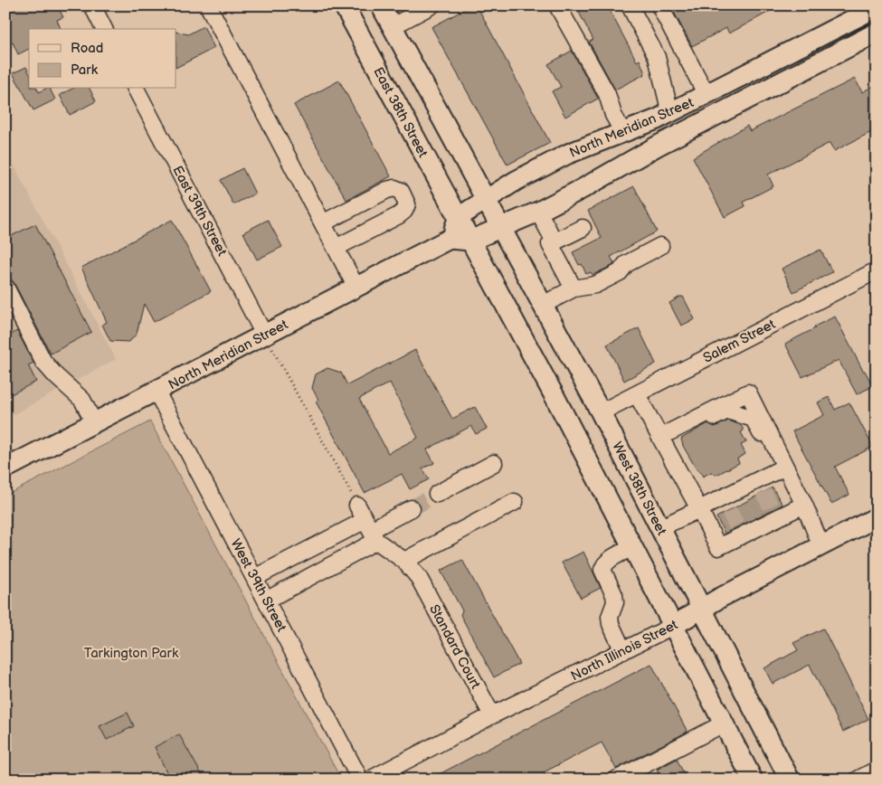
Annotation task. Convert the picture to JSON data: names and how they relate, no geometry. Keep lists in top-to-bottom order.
{
  "streets": {
    "main road": [
      "East 38th Street",
      "North Meridian Street",
      "West 38th Street",
      "North Illinois Street"
    ],
    "street": [
      "East 39th Street",
      "Salem Street",
      "West 39th Street",
      "Standard Court"
    ]
  },
  "crossings": [
    ["East 38th Street", "North Meridian Street"],
    ["North Meridian Street", "East 39th Street"],
    ["North Meridian Street", "West 38th Street"],
    ["North Meridian Street", "West 39th Street"],
    ["Salem Street", "West 38th Street"],
    ["West 38th Street", "North Illinois Street"],
    ["Standard Court", "North Illinois Street"]
  ],
  "parks": ["Tarkington Park"],
  "legend": ["Road", "Park"]
}
